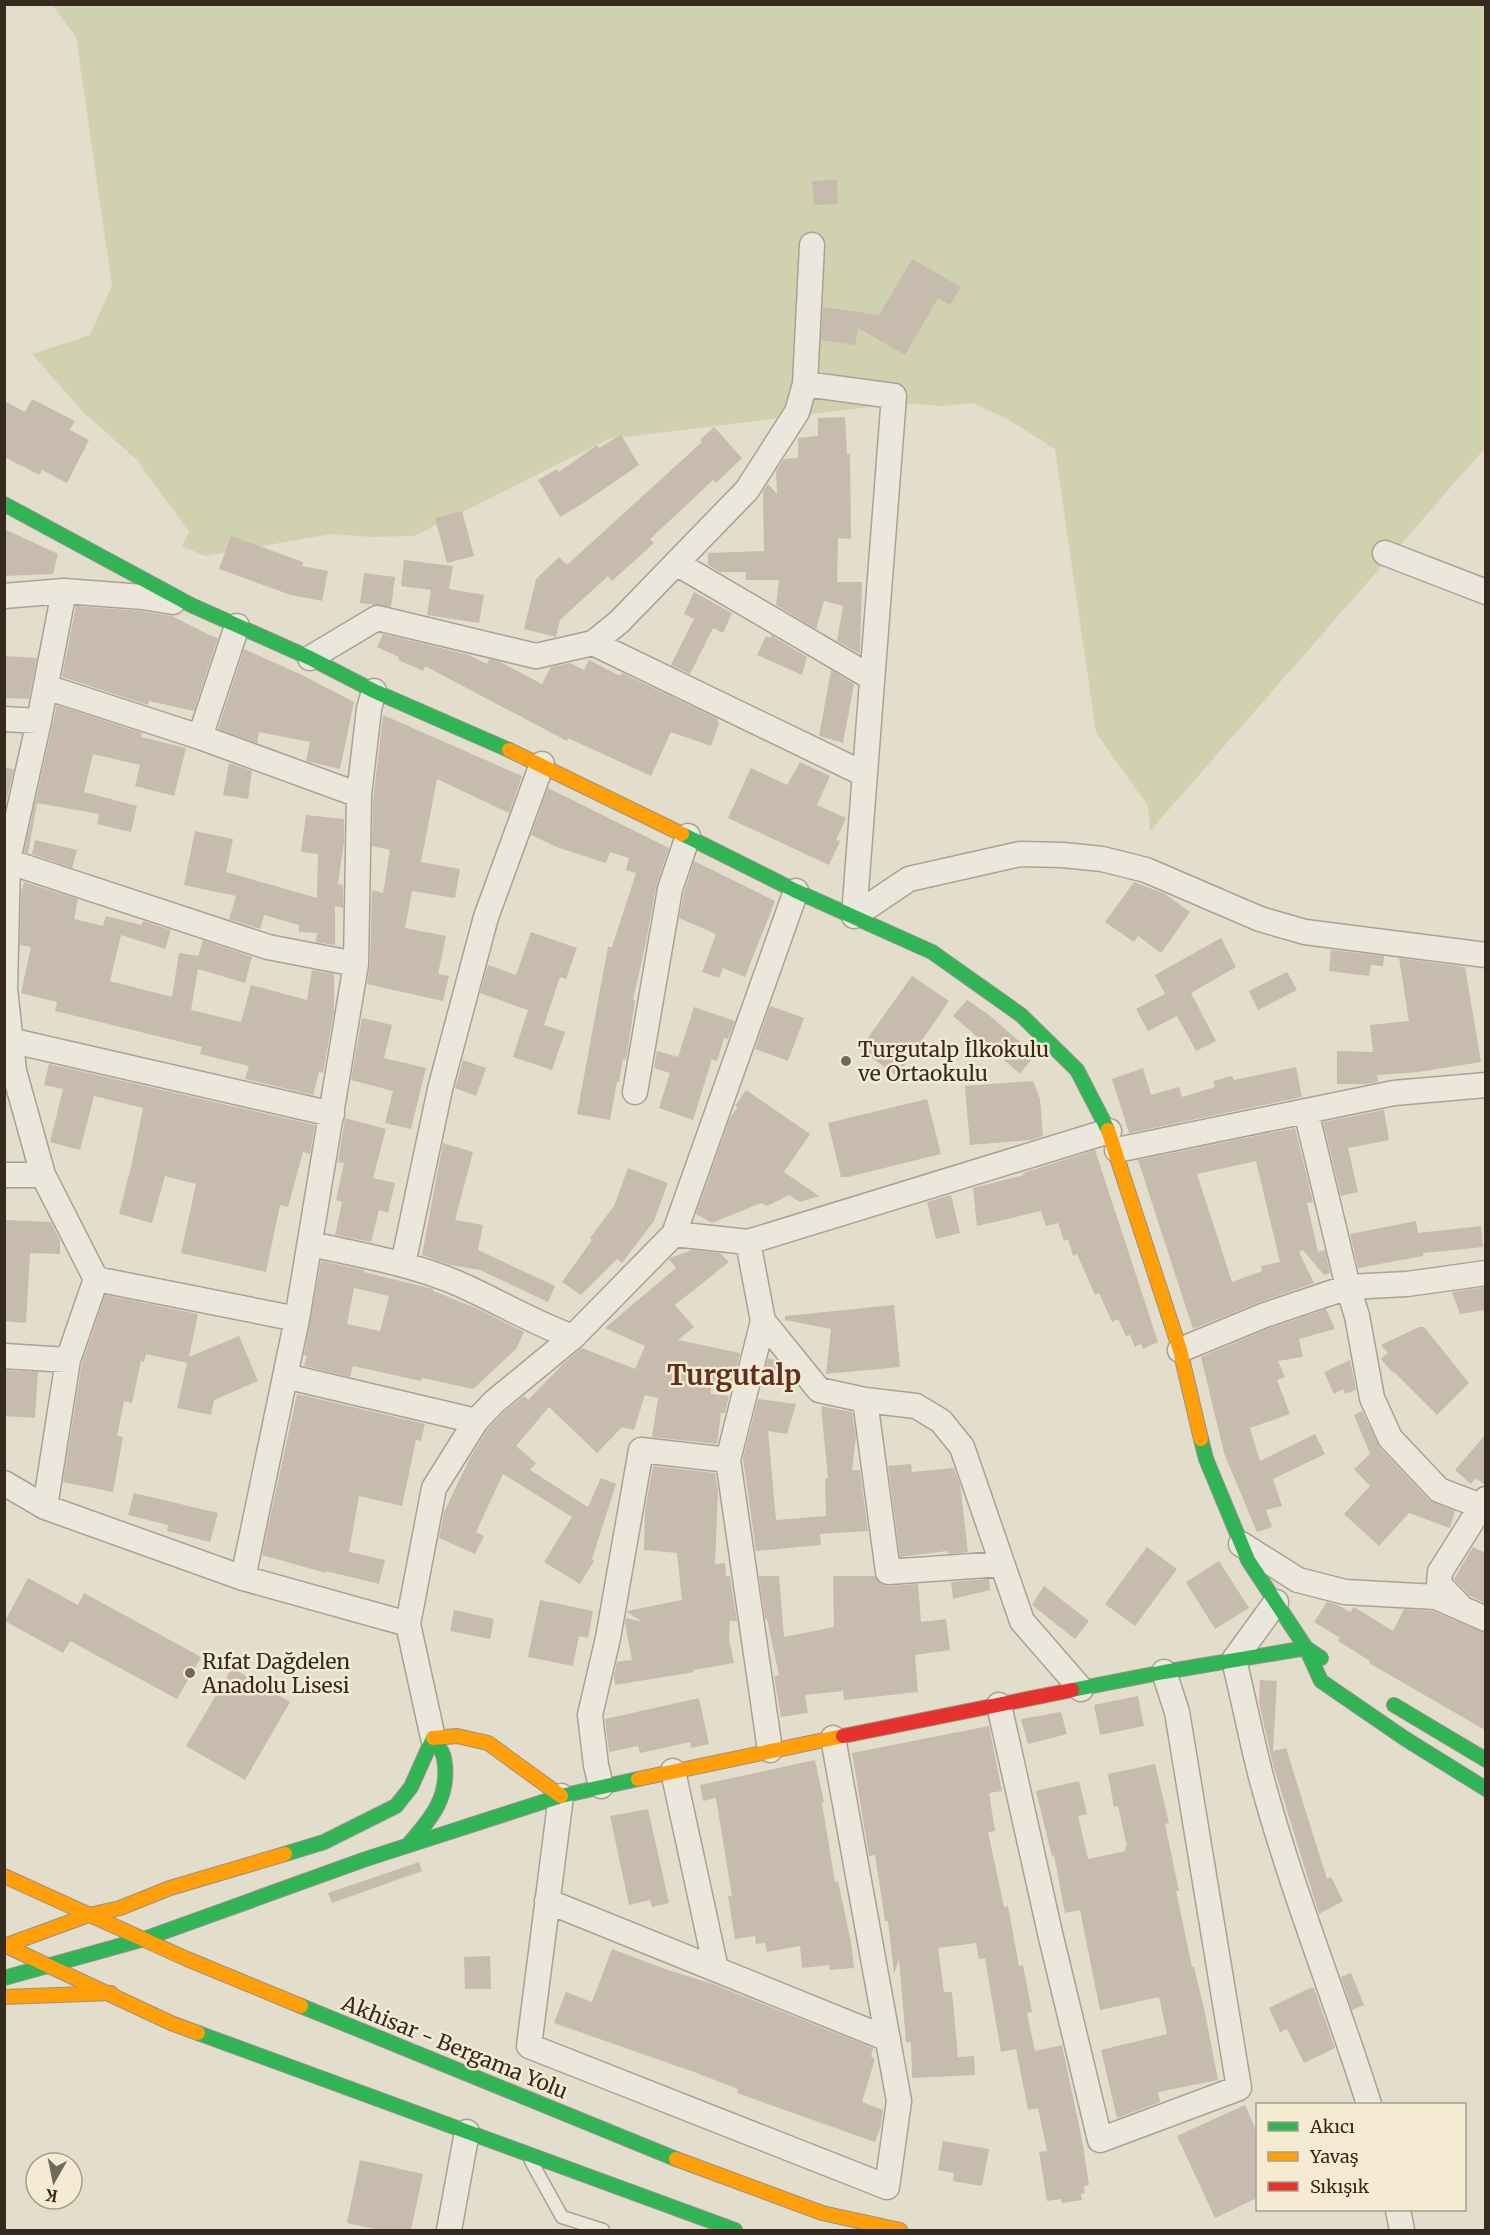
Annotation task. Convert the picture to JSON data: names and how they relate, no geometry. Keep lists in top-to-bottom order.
{
  "streets": {
    "street": ["Akhisar - Bergama Yolu"]
  },
  "districts": ["Turgutalp"],
  "places": ["Turgutalp İlkokulu ve Ortaokulu", "Rıfat Dağdelen Anadolu Lisesi"],
  "legend": ["Akıcı", "Yavaş", "Sıkışık"],
  "north": "bottom"
}
